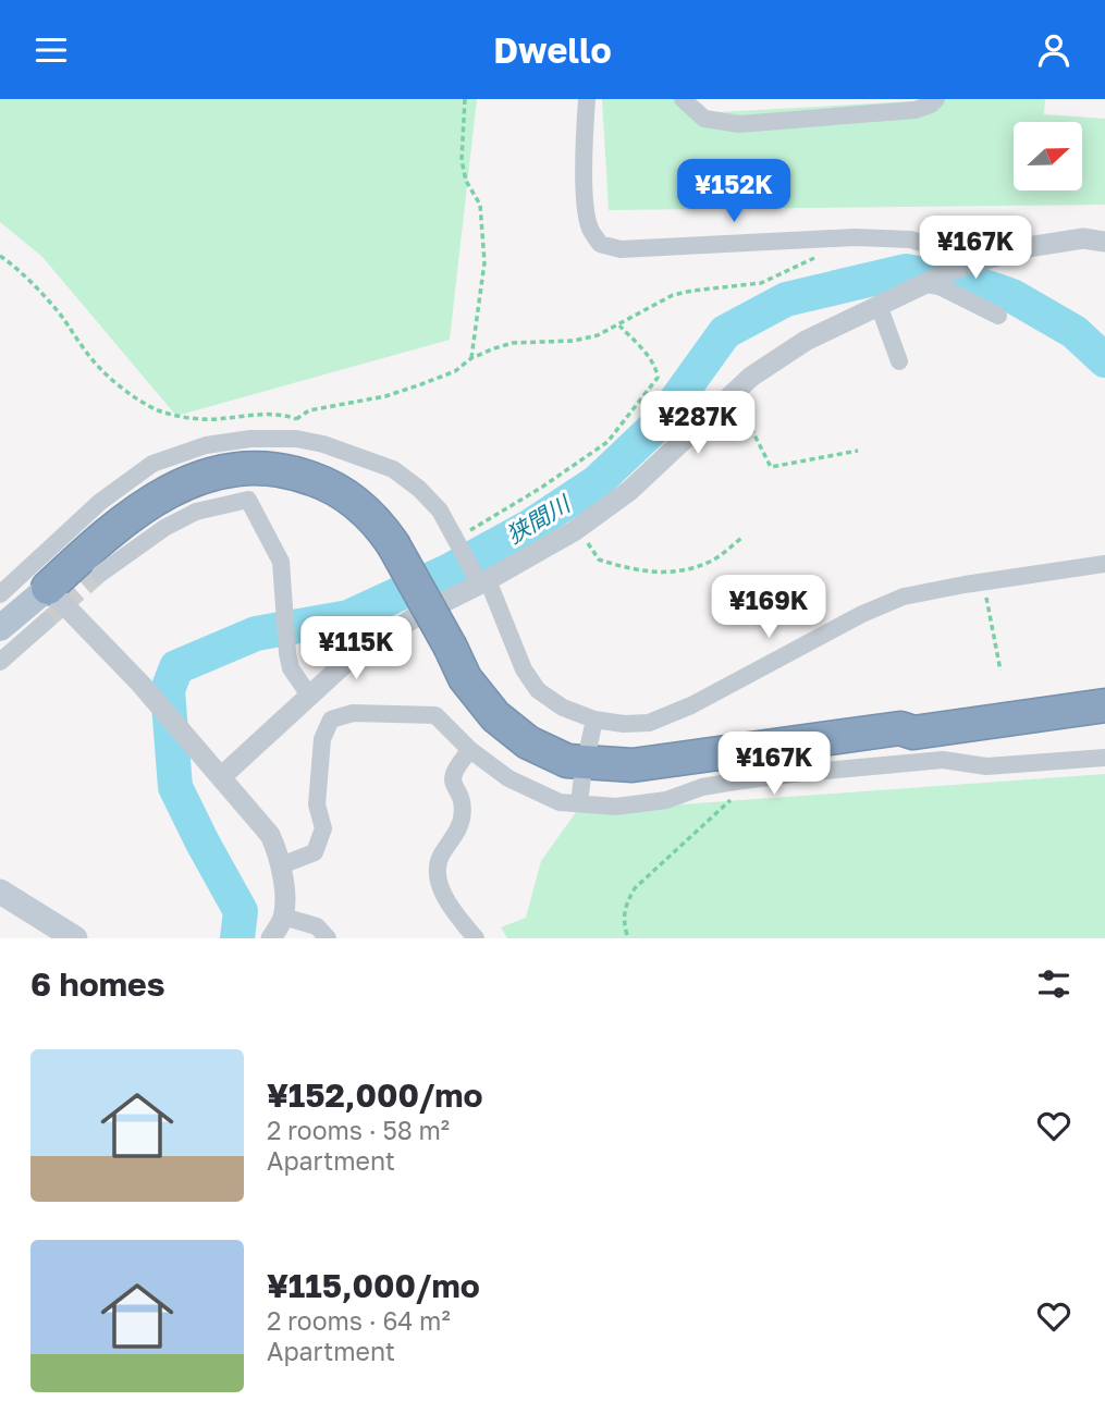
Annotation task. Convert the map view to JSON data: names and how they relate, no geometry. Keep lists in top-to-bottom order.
{
  "water": ["狭間川"],
  "north": "right",
  "page": {
    "header": "Dwello",
    "price": [
      "¥152K",
      "¥167K",
      "¥287K",
      "¥169K",
      "¥115K",
      "¥167K"
    ],
    "heading": "6 homes",
    "list": [
      {
        "name": "¥152,000/mo",
        "note": "2 rooms · 58 m² · Apartment"
      },
      {
        "name": "¥115,000/mo",
        "note": "2 rooms · 64 m² · Apartment"
      }
    ]
  }
}
